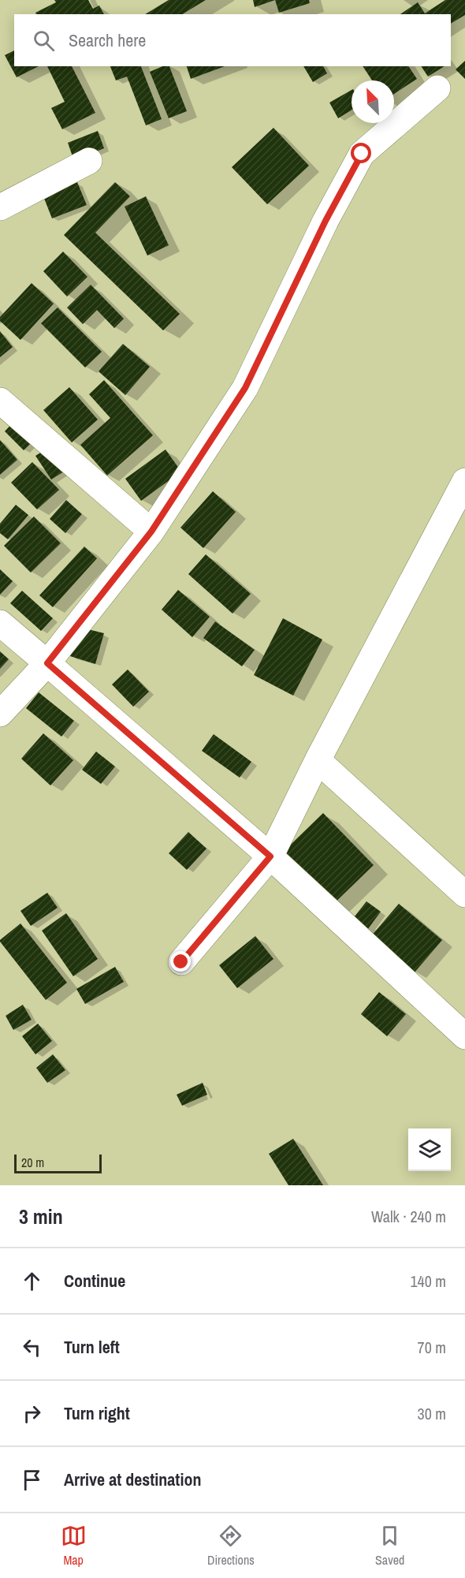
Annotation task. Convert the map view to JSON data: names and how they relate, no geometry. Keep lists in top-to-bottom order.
{
  "scale_bar": "20 m",
  "north": "top left",
  "page": {
    "search": "Search here",
    "scale": "20 m",
    "heading": ["3 min", "Walk · 240 m"],
    "list": [
      ["Continue", "140 m"],
      ["Turn left", "70 m"],
      ["Turn right", "30 m"],
      "Arrive at destination"
    ],
    "nav": ["Map", "Directions", "Saved"]
  }
}
